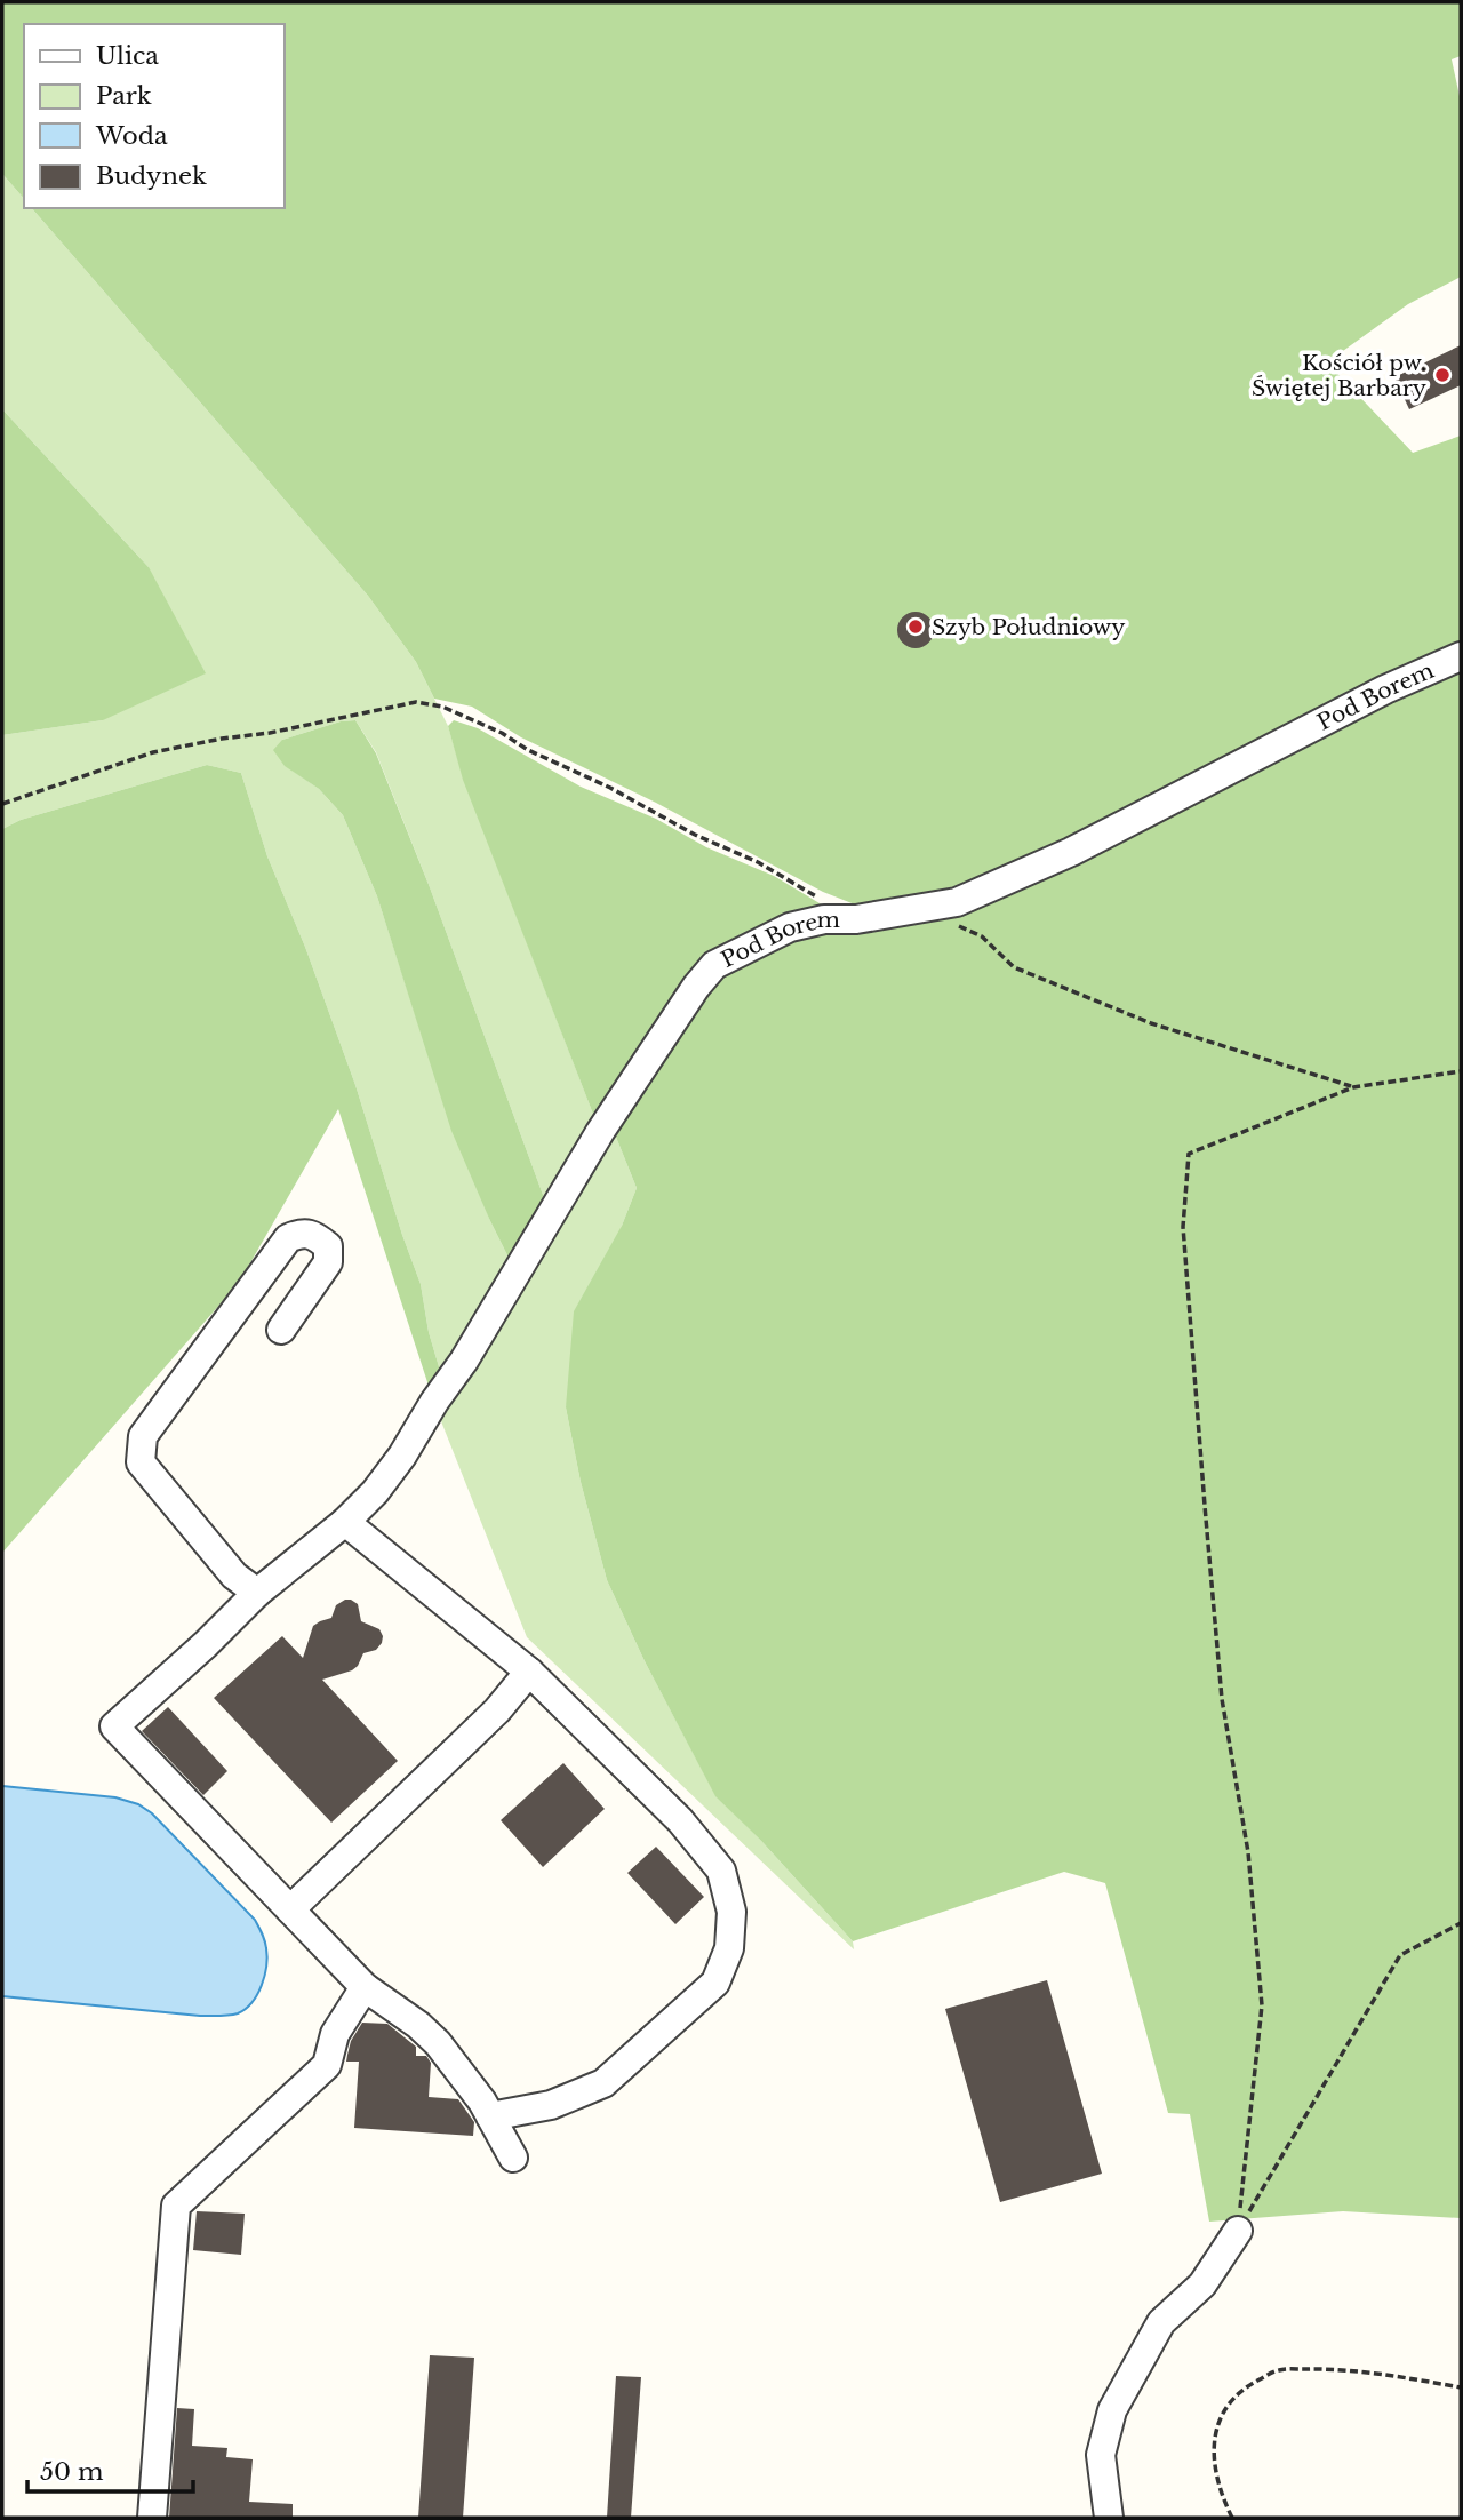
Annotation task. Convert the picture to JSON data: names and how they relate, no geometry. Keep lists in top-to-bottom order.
{
  "streets": {
    "street": ["Pod Borem"]
  },
  "places": ["Kościół pw. Świętej Barbary", "Szyb Południowy"],
  "legend": [
    "Ulica",
    "Park",
    "Woda",
    "Budynek"
  ],
  "scale_bar": "50 m"
}
